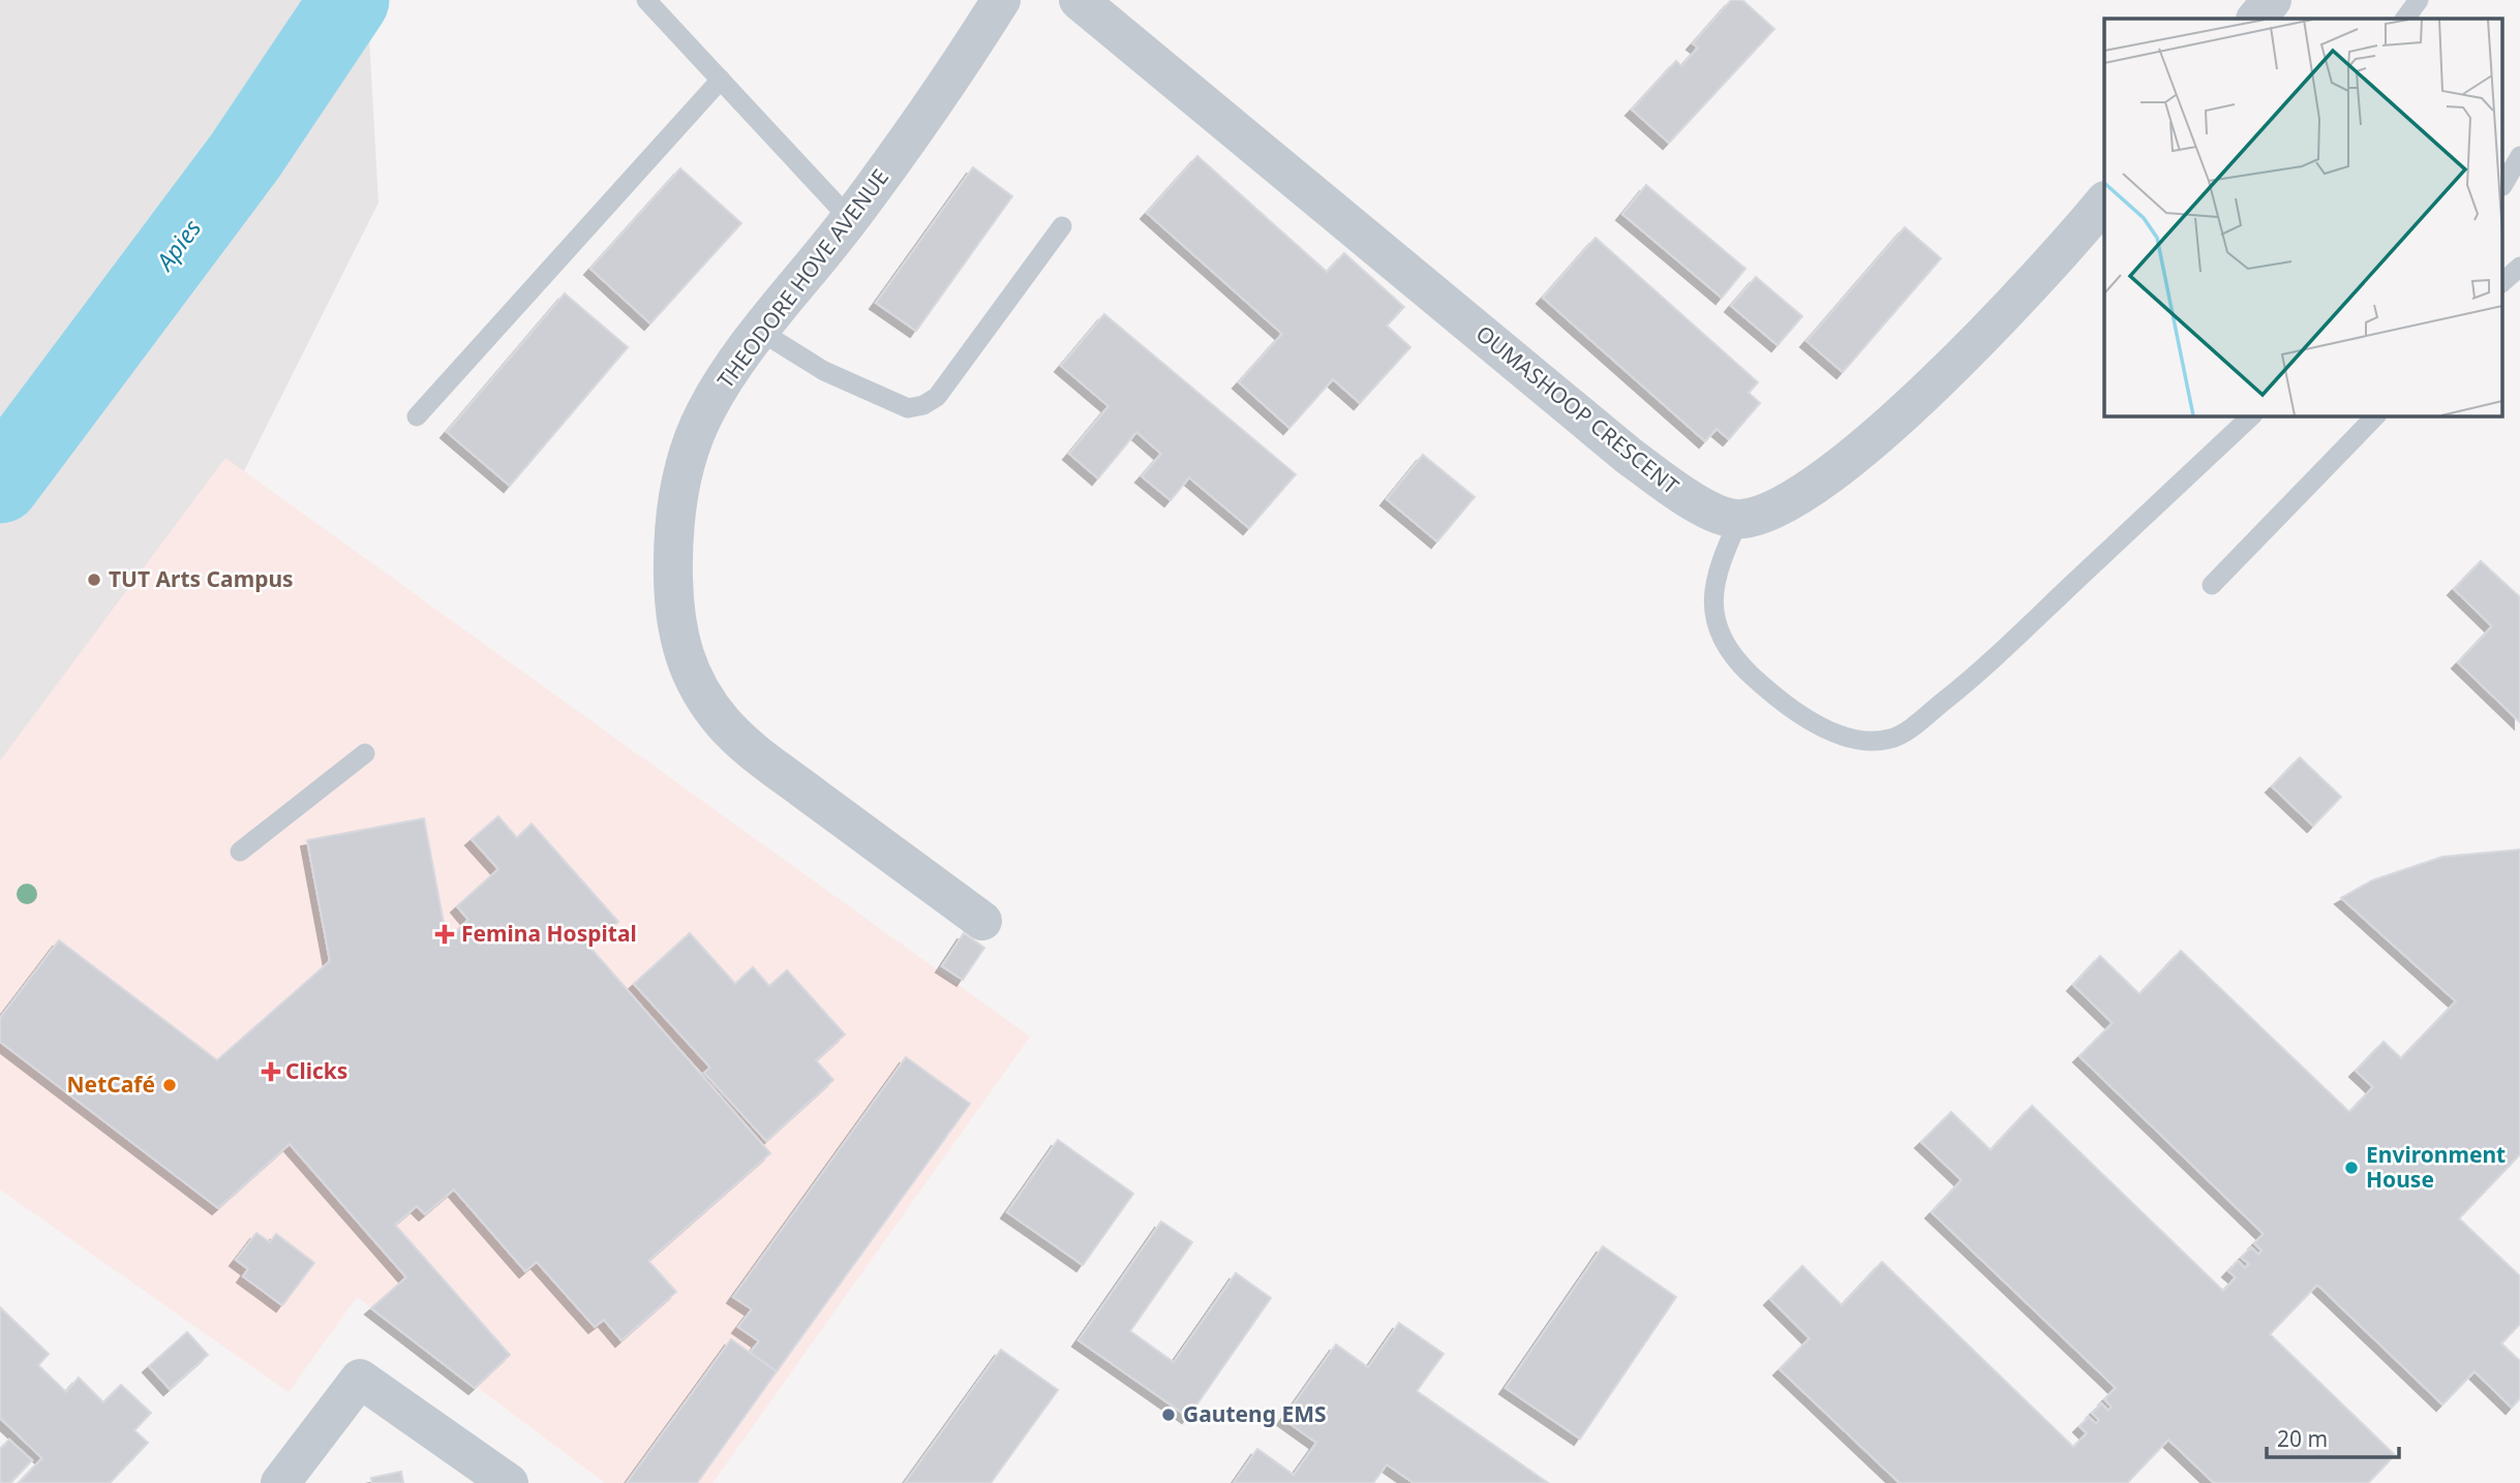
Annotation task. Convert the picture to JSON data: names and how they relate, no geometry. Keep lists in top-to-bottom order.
{
  "streets": {
    "street": ["THEODORE HOVE AVENUE", "OUMASHOOP CRESCENT"]
  },
  "water": ["Apies"],
  "places": {
    "other": [
      "TUT Arts Campus",
      "NetCafé",
      "Environment House",
      "Gauteng EMS"
    ],
    "health": ["Femina Hospital", "Clicks"]
  },
  "scale_bar": "20 m"
}
